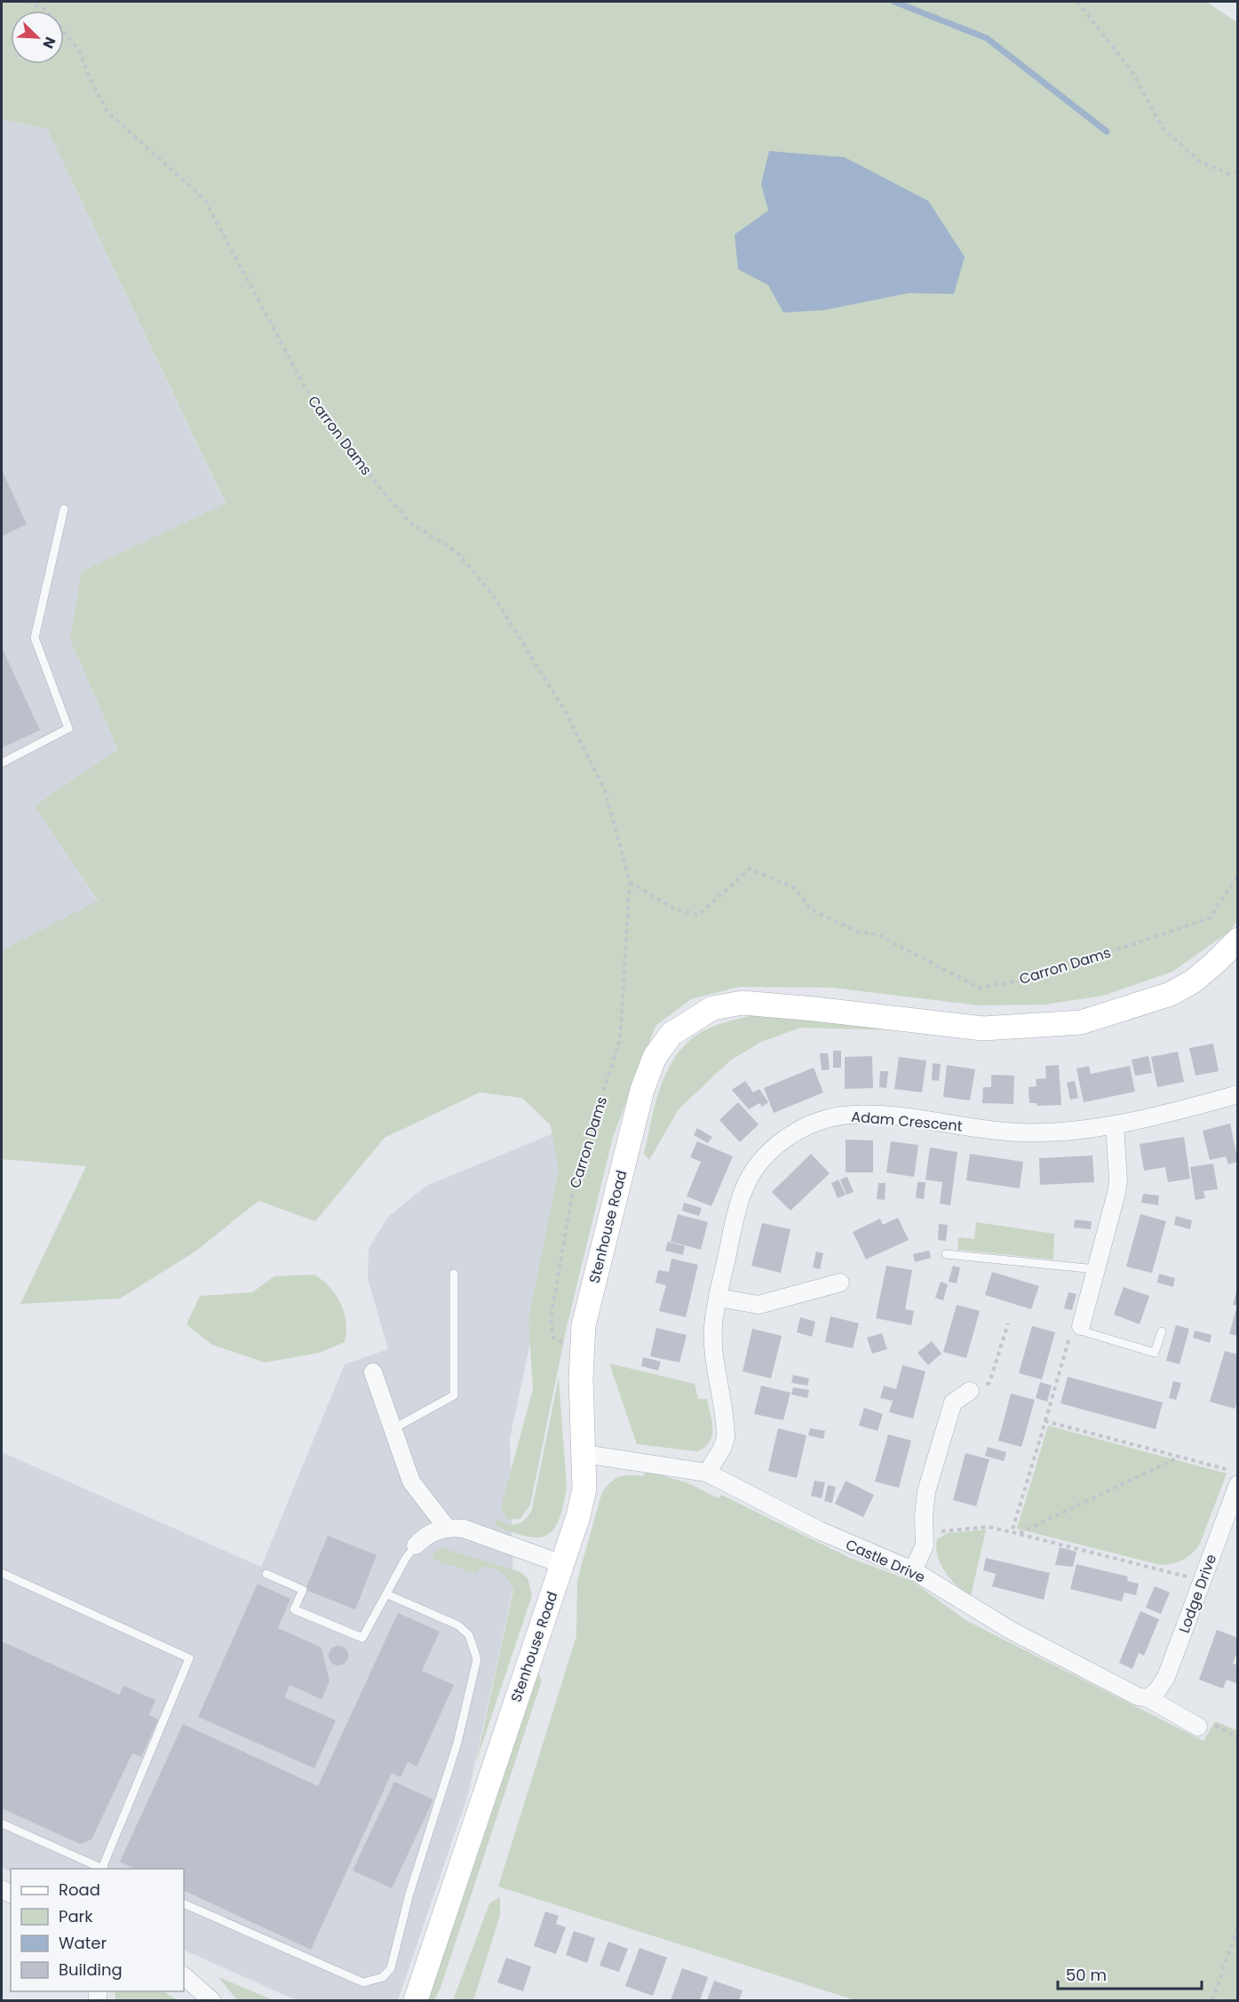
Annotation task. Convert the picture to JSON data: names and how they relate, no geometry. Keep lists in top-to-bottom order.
{
  "streets": {
    "street": [
      "Adam Crescent",
      "Stenhouse Road",
      "Castle Drive",
      "Lodge Drive"
    ],
    "path": ["Carron Dams"]
  },
  "crossings": [
    ["Adam Crescent", "Castle Drive"],
    ["Stenhouse Road", "Castle Drive"],
    ["Castle Drive", "Lodge Drive"]
  ],
  "legend": [
    "Road",
    "Park",
    "Water",
    "Building"
  ],
  "scale_bar": "50 m",
  "north": "bottom right"
}
